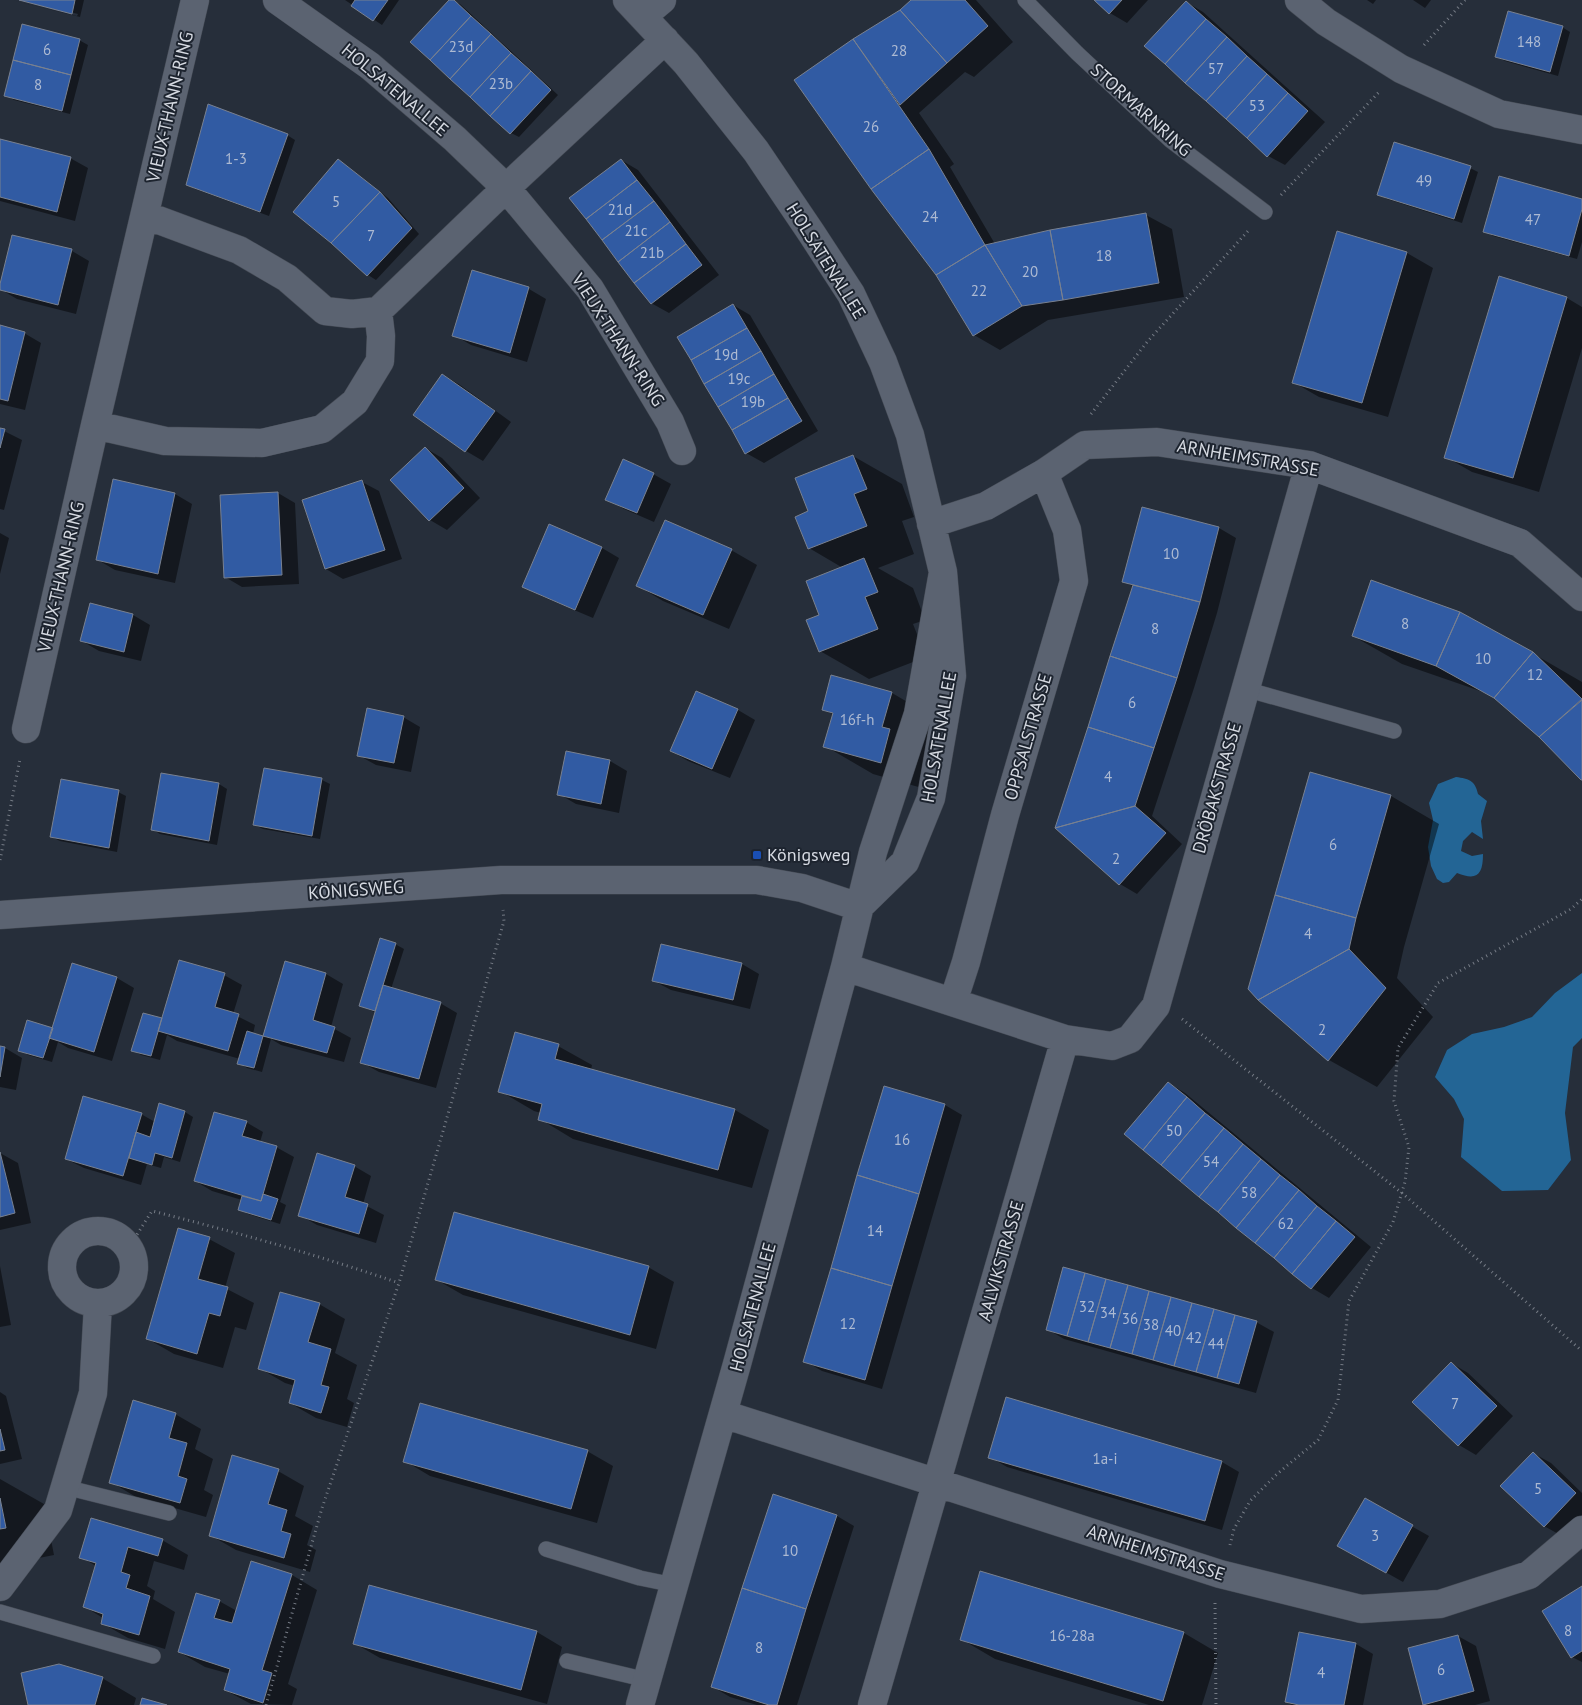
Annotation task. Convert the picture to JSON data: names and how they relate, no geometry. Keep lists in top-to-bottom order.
{
  "streets": {
    "street": [
      "HOLSATENALLEE",
      "VIEUX-THANN-RING",
      "ARNHEIMSTRASSE",
      "OPPSALSTRASSE",
      "DRÖBAKSTRASSE",
      "KÖNIGSWEG",
      "AALVIKSTRASSE"
    ],
    "lane": ["STORMARNRING"]
  },
  "crossings": [
    ["HOLSATENALLEE", "VIEUX-THANN-RING"],
    ["HOLSATENALLEE", "ARNHEIMSTRASSE"],
    ["HOLSATENALLEE", "KÖNIGSWEG"],
    ["ARNHEIMSTRASSE", "OPPSALSTRASSE"],
    ["ARNHEIMSTRASSE", "DRÖBAKSTRASSE"],
    ["ARNHEIMSTRASSE", "AALVIKSTRASSE"],
    ["DRÖBAKSTRASSE", "AALVIKSTRASSE"]
  ],
  "places": {
    "transit": ["Königsweg"]
  },
  "house_numbers": [
    "148",
    "23d",
    "6",
    "28",
    "57",
    "23b",
    "8",
    "53",
    "26",
    "1-3",
    "49",
    "5",
    "21d",
    "24",
    "47",
    "21c",
    "7",
    "21b",
    "18",
    "20",
    "22",
    "19d",
    "19c",
    "19b",
    "10",
    "8",
    "8",
    "10",
    "12",
    "6",
    "16f-h",
    "4",
    "6",
    "2",
    "4",
    "2",
    "50",
    "16",
    "54",
    "58",
    "62",
    "14",
    "32",
    "34",
    "36",
    "12",
    "38",
    "40",
    "42",
    "44",
    "7",
    "1a-i",
    "5",
    "3",
    "10",
    "8",
    "16-28a",
    "8",
    "6",
    "4"
  ]
}
